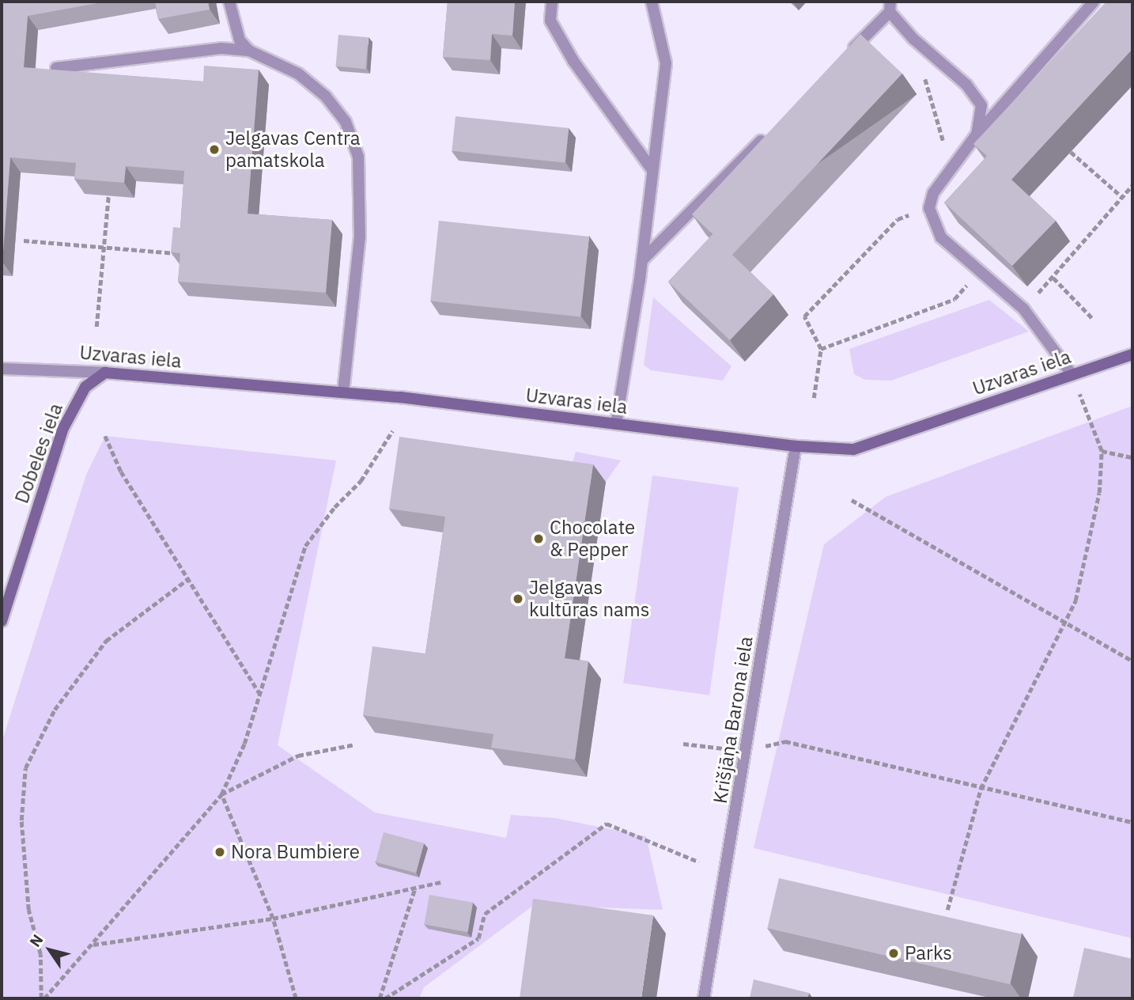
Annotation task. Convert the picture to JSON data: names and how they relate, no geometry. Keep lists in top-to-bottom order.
{
  "streets": {
    "main road": ["Uzvaras iela", "Dobeles iela"],
    "street": ["Krišjāņa Barona iela"]
  },
  "crossings": [
    ["Uzvaras iela", "Dobeles iela"],
    ["Uzvaras iela", "Krišjāņa Barona iela"]
  ],
  "places": [
    "Jelgavas Centra pamatskola",
    "Chocolate & Pepper",
    "Jelgavas kultūras nams",
    "Nora Bumbiere",
    "Parks"
  ],
  "north": "top left"
}
